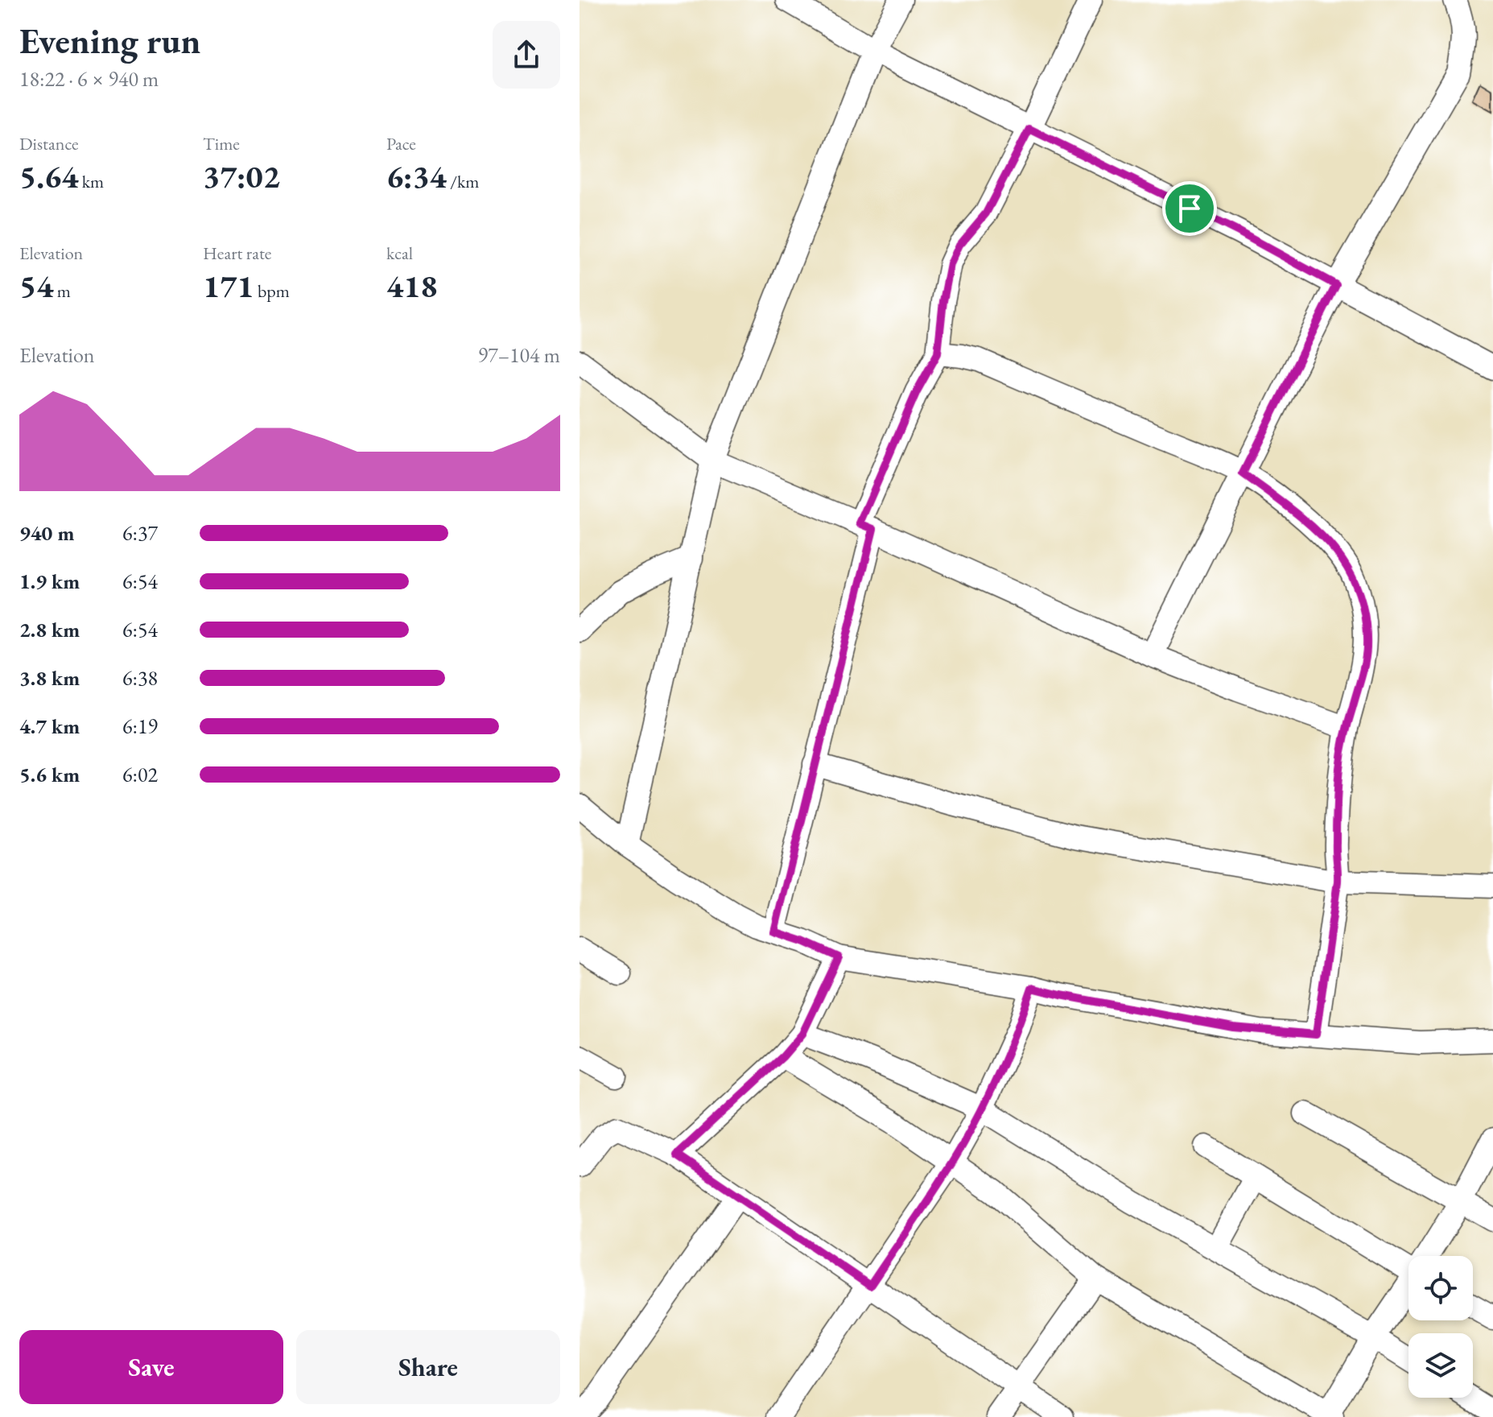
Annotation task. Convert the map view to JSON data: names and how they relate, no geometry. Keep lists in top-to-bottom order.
{
  "page": {
    "heading": ["Evening run", "18:22 · 6 × 940 m"],
    "stats": [
      ["Distance", "5.64 km"],
      ["Time", "37:02"],
      ["Pace", "6:34 /km"],
      ["Elevation", "54 m"],
      ["Heart rate", "171 bpm"],
      ["kcal", "418"]
    ],
    "chart": ["Elevation", "97–104 m"],
    "list": [
      {
        "name": "940 m",
        "note": "6:37"
      },
      {
        "name": "1.9 km",
        "note": "6:54"
      },
      {
        "name": "2.8 km",
        "note": "6:54"
      },
      {
        "name": "3.8 km",
        "note": "6:38"
      },
      {
        "name": "4.7 km",
        "note": "6:19"
      },
      {
        "name": "5.6 km",
        "note": "6:02"
      }
    ],
    "buttons": ["Save", "Share"]
  }
}
